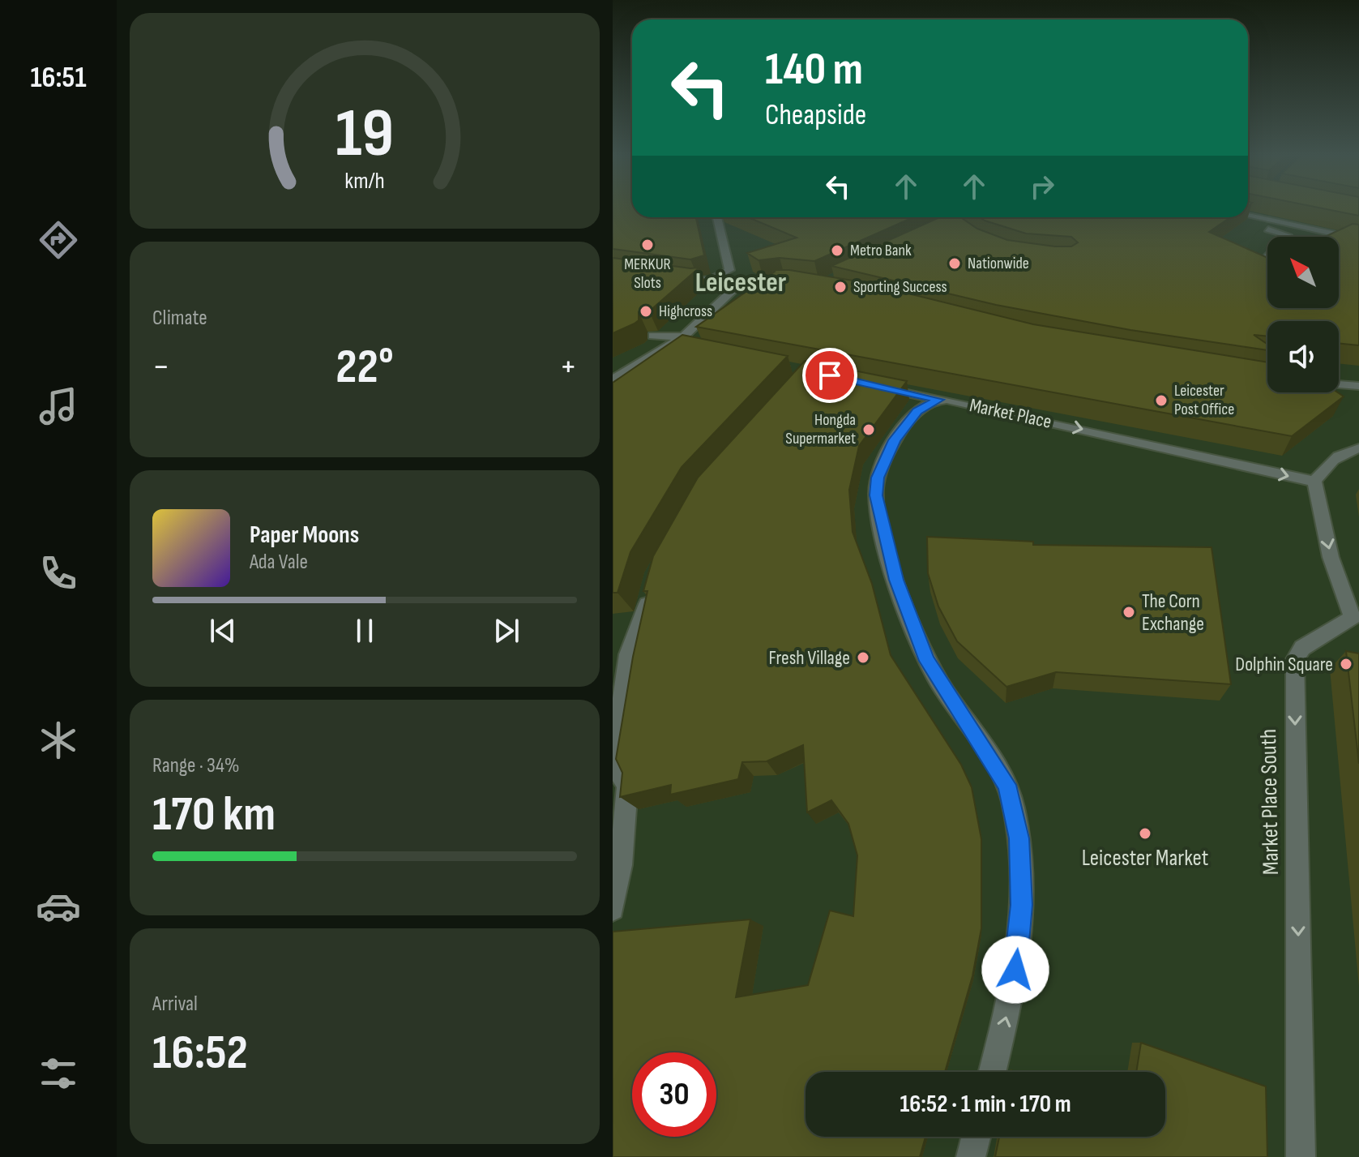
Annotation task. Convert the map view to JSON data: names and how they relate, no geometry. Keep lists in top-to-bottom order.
{
  "streets": {
    "street": ["Market Place", "Market Place South"]
  },
  "crossings": [
    ["Market Place", "Market Place South"]
  ],
  "one_way": ["Market Place", "Market Place South"],
  "districts": ["Leicester"],
  "places": [
    "MERKUR Slots",
    "Metro Bank",
    "Nationwide",
    "Sporting Success",
    "Highcross",
    "Leicester Post Office",
    "Hongda Supermarket",
    "The Corn Exchange",
    "Fresh Village",
    "Dolphin Square",
    "Leicester Market"
  ],
  "north": "top left",
  "page": {
    "tabs": "16:51",
    "turn": ["140 m", "Cheapside"],
    "tile": [
      "Climate",
      ["Range · 34%", "170 km"],
      ["Arrival", "16:52"]
    ],
    "heat": ["−", "22°", "+"],
    "song": ["Paper Moons", "Ada Vale"],
    "limit": "30",
    "trip": "16:52 · 1 min · 170 m",
    "gauge": ["19", "km/h"]
  }
}
